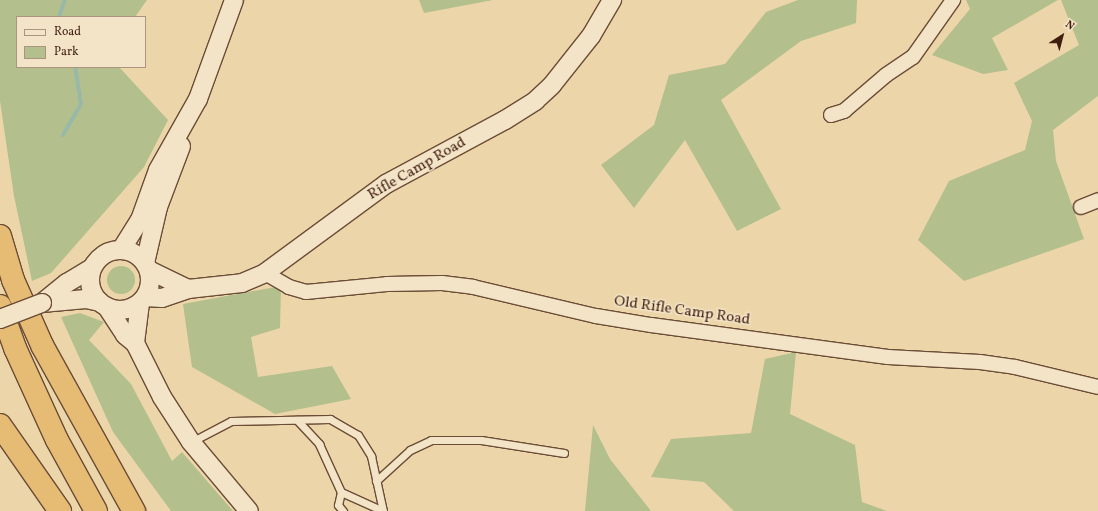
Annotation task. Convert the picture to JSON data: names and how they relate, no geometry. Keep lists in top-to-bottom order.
{
  "streets": {
    "street": ["Rifle Camp Road", "Old Rifle Camp Road"]
  },
  "crossings": [
    ["Rifle Camp Road", "Old Rifle Camp Road"]
  ],
  "legend": ["Road", "Park"],
  "north": "top right"
}
